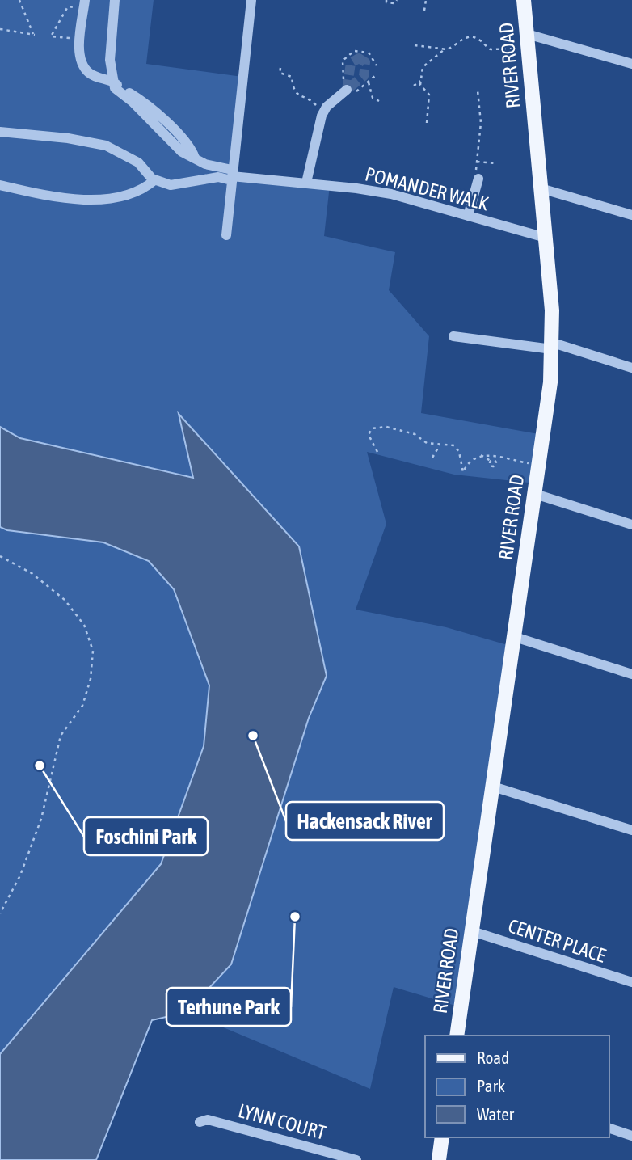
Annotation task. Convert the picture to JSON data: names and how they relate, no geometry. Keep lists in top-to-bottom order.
{
  "streets": {
    "main road": ["RIVER ROAD"],
    "street": ["POMANDER WALK", "CENTER PLACE", "LYNN COURT"]
  },
  "crossings": [
    ["RIVER ROAD", "POMANDER WALK"],
    ["RIVER ROAD", "CENTER PLACE"]
  ],
  "places": ["Hackensack River", "Foschini Park", "Terhune Park"],
  "legend": ["Road", "Park", "Water"]
}
